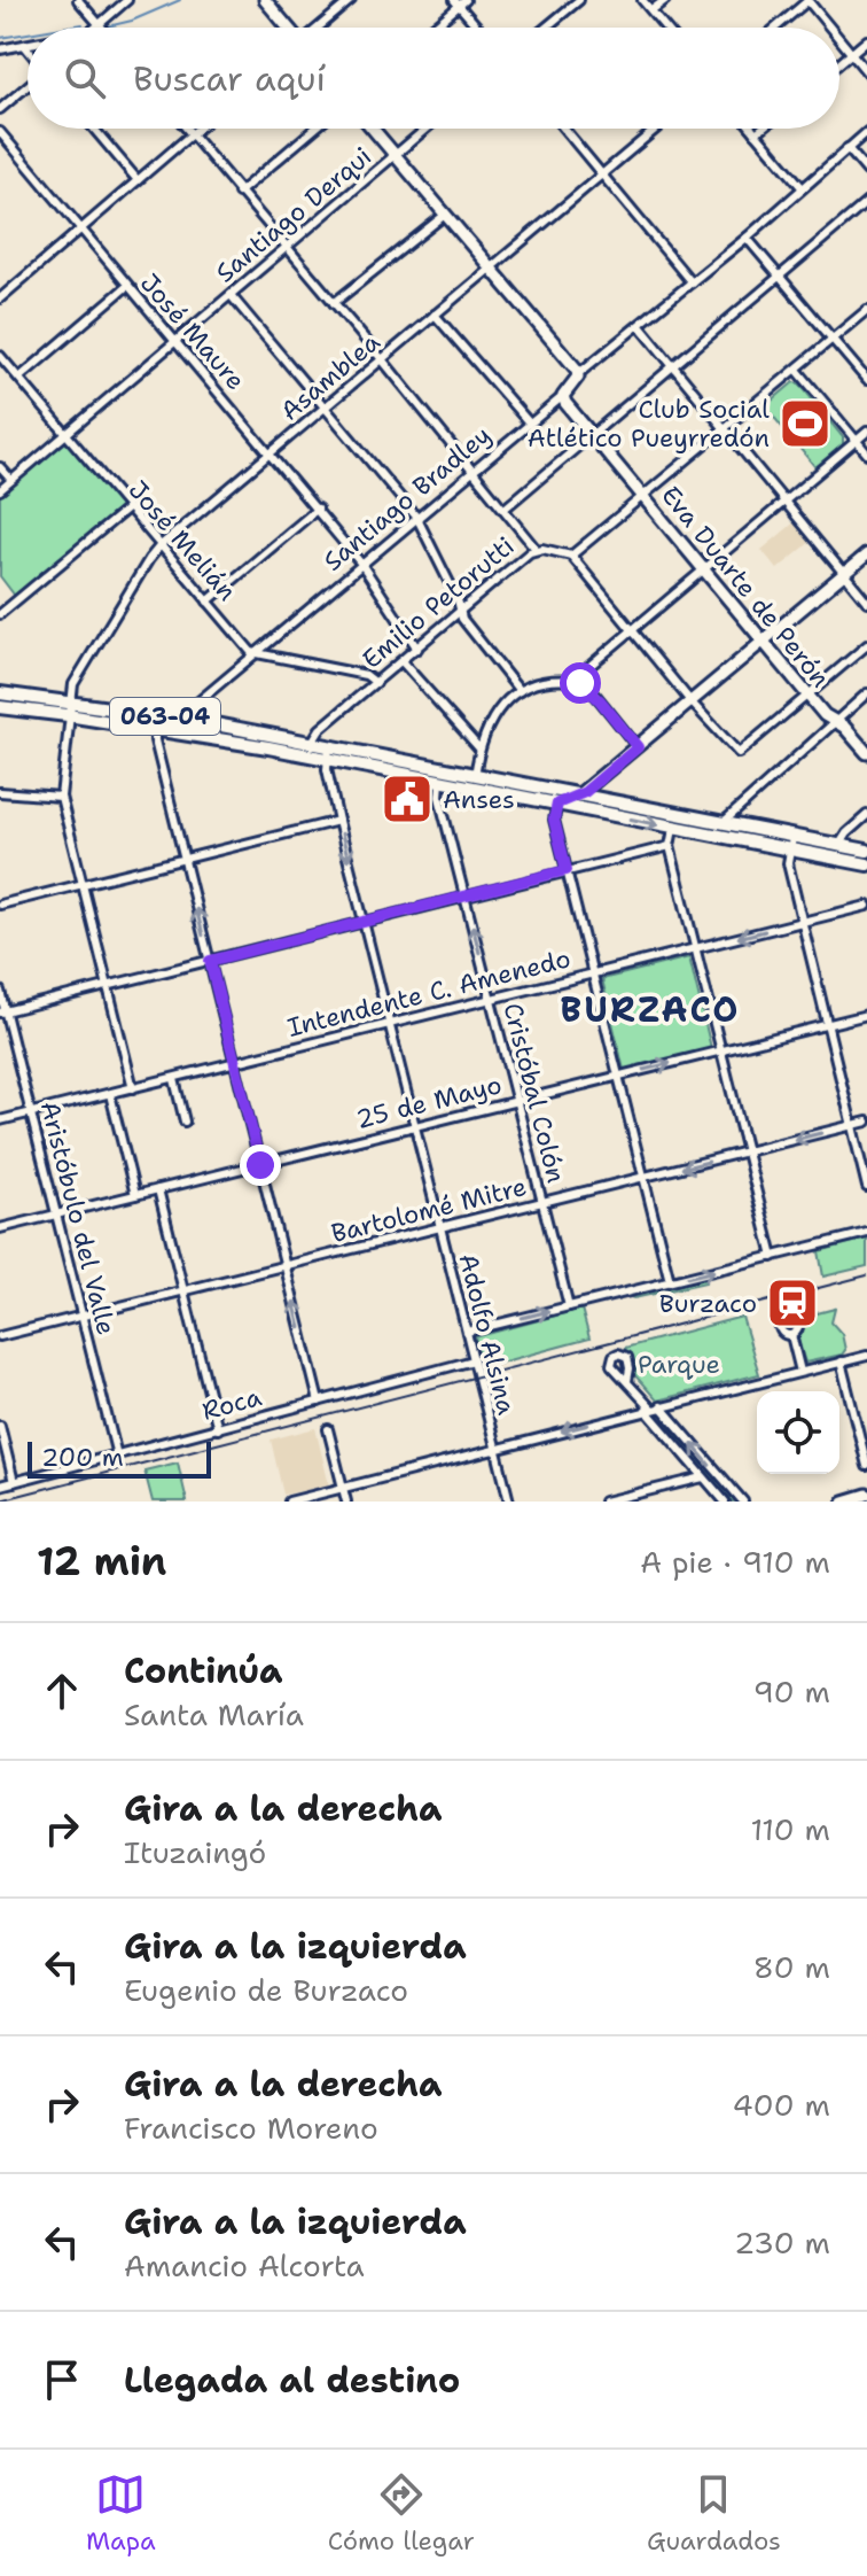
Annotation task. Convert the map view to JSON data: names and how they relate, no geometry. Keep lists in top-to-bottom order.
{
  "streets": {
    "main road": ["063-04"],
    "street": [
      "Santiago Derqui",
      "José Maure",
      "Asamblea",
      "Santiago Bradley",
      "José Melián",
      "Eva Duarte de Perón",
      "Emilio Petorutti",
      "Intendente C. Amenedo",
      "Cristóbal Colón",
      "25 de Mayo",
      "Bartolomé Mitre",
      "Aristóbulo del Valle",
      "Adolfo Alsina",
      "Roca"
    ]
  },
  "crossings": [
    ["Santiago Derqui", "José Maure"],
    ["Santiago Derqui", "José Melián"],
    ["José Maure", "Asamblea"],
    ["José Maure", "Santiago Bradley"],
    ["José Maure", "Emilio Petorutti"],
    ["Asamblea", "José Melián"],
    ["Asamblea", "063-04"],
    ["Asamblea", "Intendente C. Amenedo"],
    ["Santiago Bradley", "José Melián"],
    ["Santiago Bradley", "Eva Duarte de Perón"],
    ["Santiago Bradley", "063-04"],
    ["Emilio Petorutti", "063-04"],
    ["063-04", "Cristóbal Colón"],
    ["063-04", "Adolfo Alsina"],
    ["Intendente C. Amenedo", "Cristóbal Colón"],
    ["Intendente C. Amenedo", "Aristóbulo del Valle"],
    ["Intendente C. Amenedo", "Adolfo Alsina"],
    ["Cristóbal Colón", "25 de Mayo"],
    ["Cristóbal Colón", "Bartolomé Mitre"],
    ["25 de Mayo", "Aristóbulo del Valle"],
    ["25 de Mayo", "Adolfo Alsina"],
    ["Bartolomé Mitre", "Aristóbulo del Valle"],
    ["Bartolomé Mitre", "Adolfo Alsina"],
    ["Aristóbulo del Valle", "Roca"],
    ["Adolfo Alsina", "Roca"]
  ],
  "districts": ["BURZACO"],
  "parks": ["Parque"],
  "places": {
    "sports": ["Club Social Atlético Pueyrredón"],
    "public building": ["Anses"],
    "station": ["Burzaco"]
  },
  "scale_bar": "200 m",
  "page": {
    "search": "Buscar aquí",
    "scale": "200 m",
    "heading": ["12 min", "A pie · 910 m"],
    "list": [
      ["Continúa", "Santa María", "90 m"],
      ["Gira a la derecha", "Ituzaingó", "110 m"],
      ["Gira a la izquierda", "Eugenio de Burzaco", "80 m"],
      ["Gira a la derecha", "Francisco Moreno", "400 m"],
      ["Gira a la izquierda", "Amancio Alcorta", "230 m"],
      "Llegada al destino"
    ],
    "nav": ["Mapa", "Cómo llegar", "Guardados"]
  }
}
